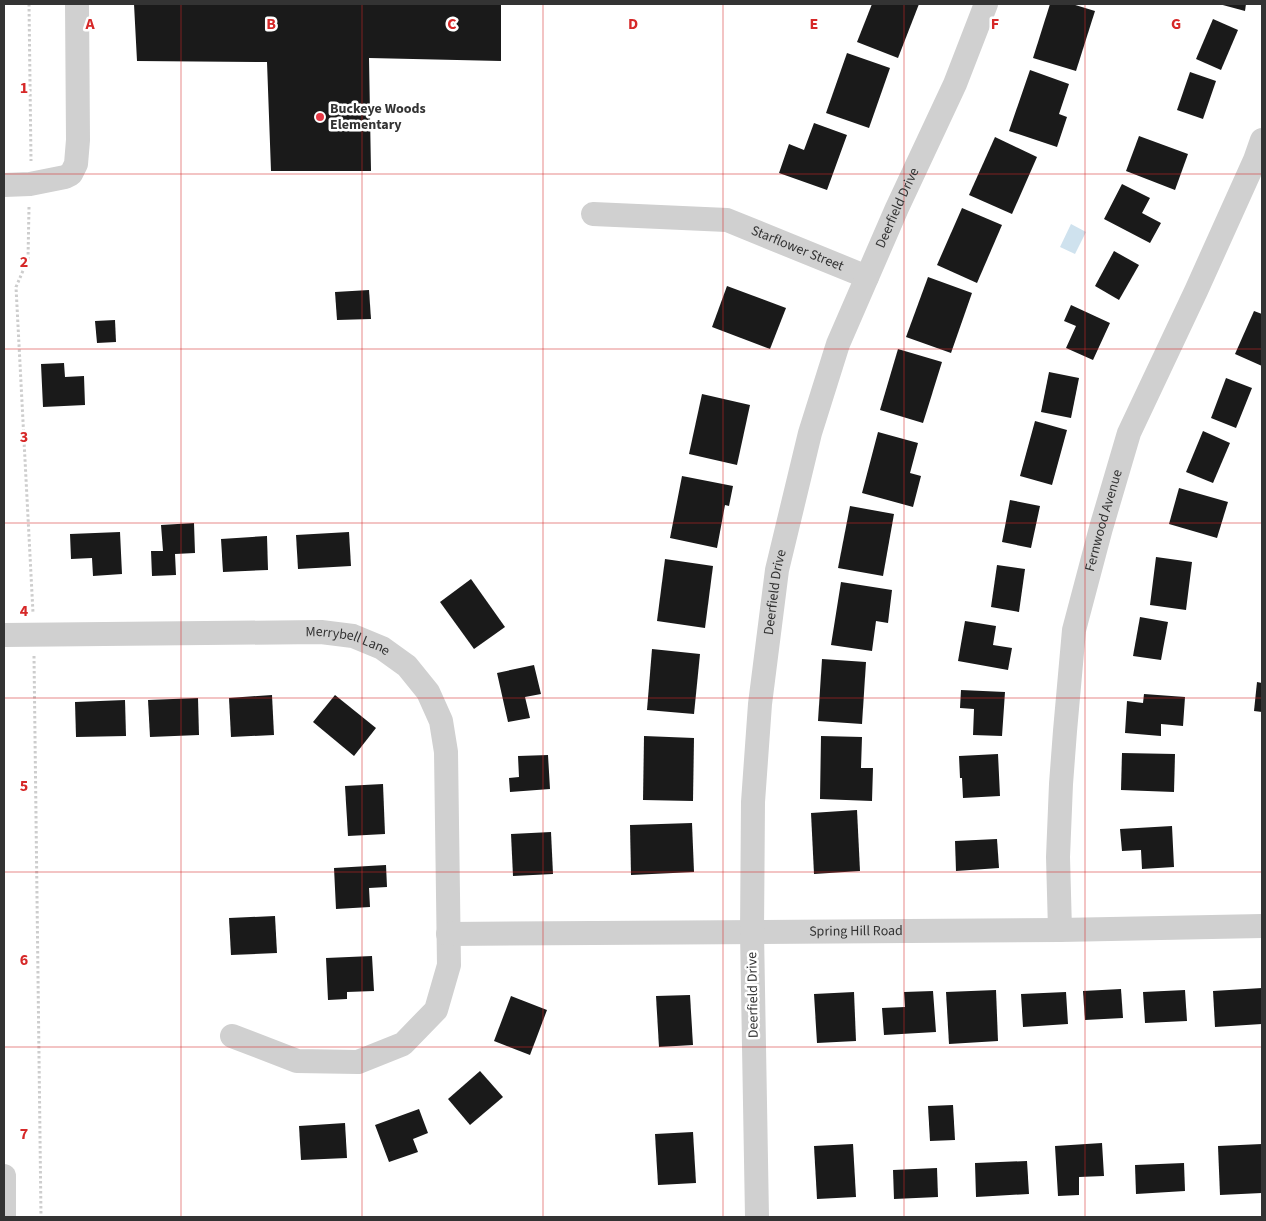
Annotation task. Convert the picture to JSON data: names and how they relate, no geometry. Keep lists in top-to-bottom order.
{
  "streets": {
    "street": [
      "Deerfield Drive",
      "Starflower Street",
      "Fernwood Avenue",
      "Merrybell Lane",
      "Spring Hill Road"
    ]
  },
  "crossings": [
    ["Deerfield Drive", "Starflower Street"],
    ["Deerfield Drive", "Spring Hill Road"],
    ["Fernwood Avenue", "Spring Hill Road"],
    ["Merrybell Lane", "Spring Hill Road"]
  ],
  "places": ["Buckeye Woods Elementary"],
  "grid": {
    "columns": [
      "A",
      "B",
      "C",
      "D",
      "E",
      "F",
      "G"
    ],
    "rows": [
      "1",
      "2",
      "3",
      "4",
      "5",
      "6",
      "7"
    ]
  }
}
